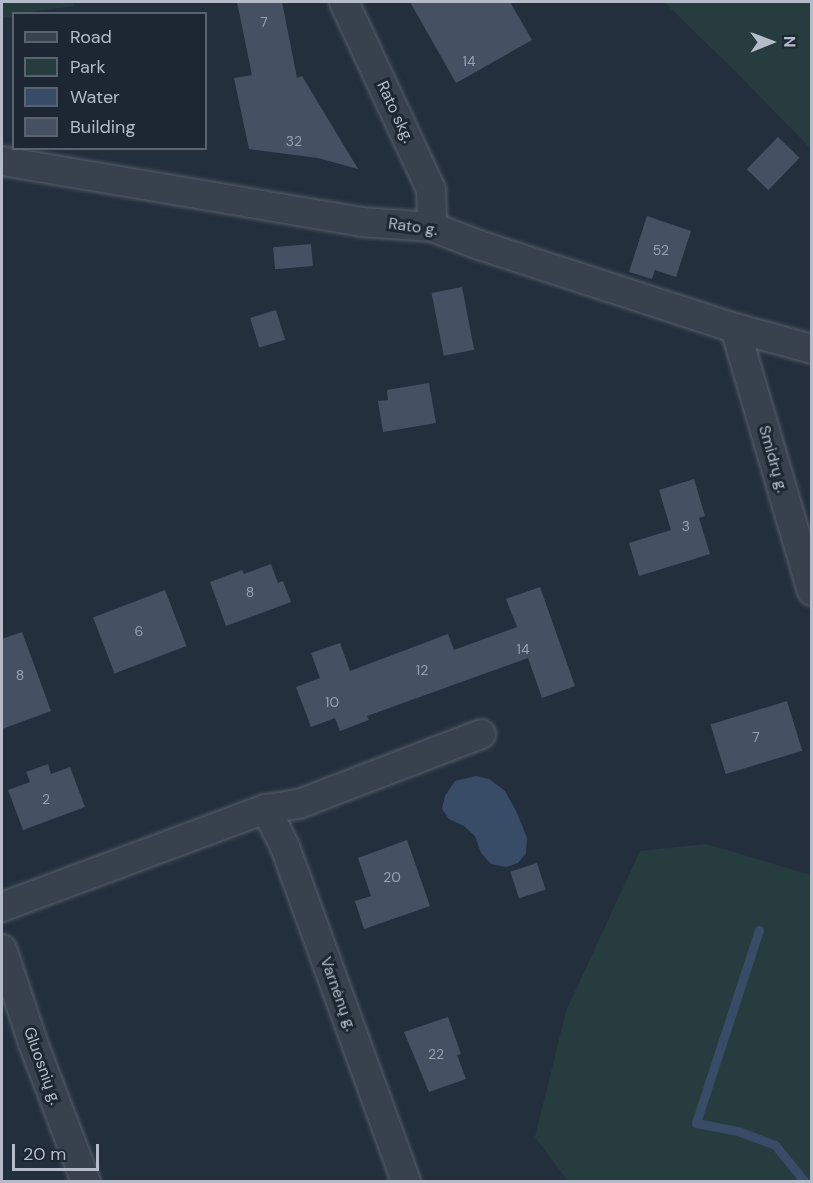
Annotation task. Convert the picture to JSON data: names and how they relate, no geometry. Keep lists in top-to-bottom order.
{
  "streets": {
    "street": [
      "Rato skg.",
      "Rato g.",
      "Smidrų g.",
      "Varnėnų g.",
      "Gluosnių g."
    ]
  },
  "crossings": [
    ["Rato skg.", "Rato g."],
    ["Rato g.", "Smidrų g."]
  ],
  "house_numbers": [
    "7",
    "14",
    "32",
    "52",
    "3",
    "8",
    "6",
    "14",
    "12",
    "8",
    "10",
    "7",
    "2",
    "20",
    "22"
  ],
  "legend": [
    "Road",
    "Park",
    "Water",
    "Building"
  ],
  "scale_bar": "20 m",
  "north": "right"
}
